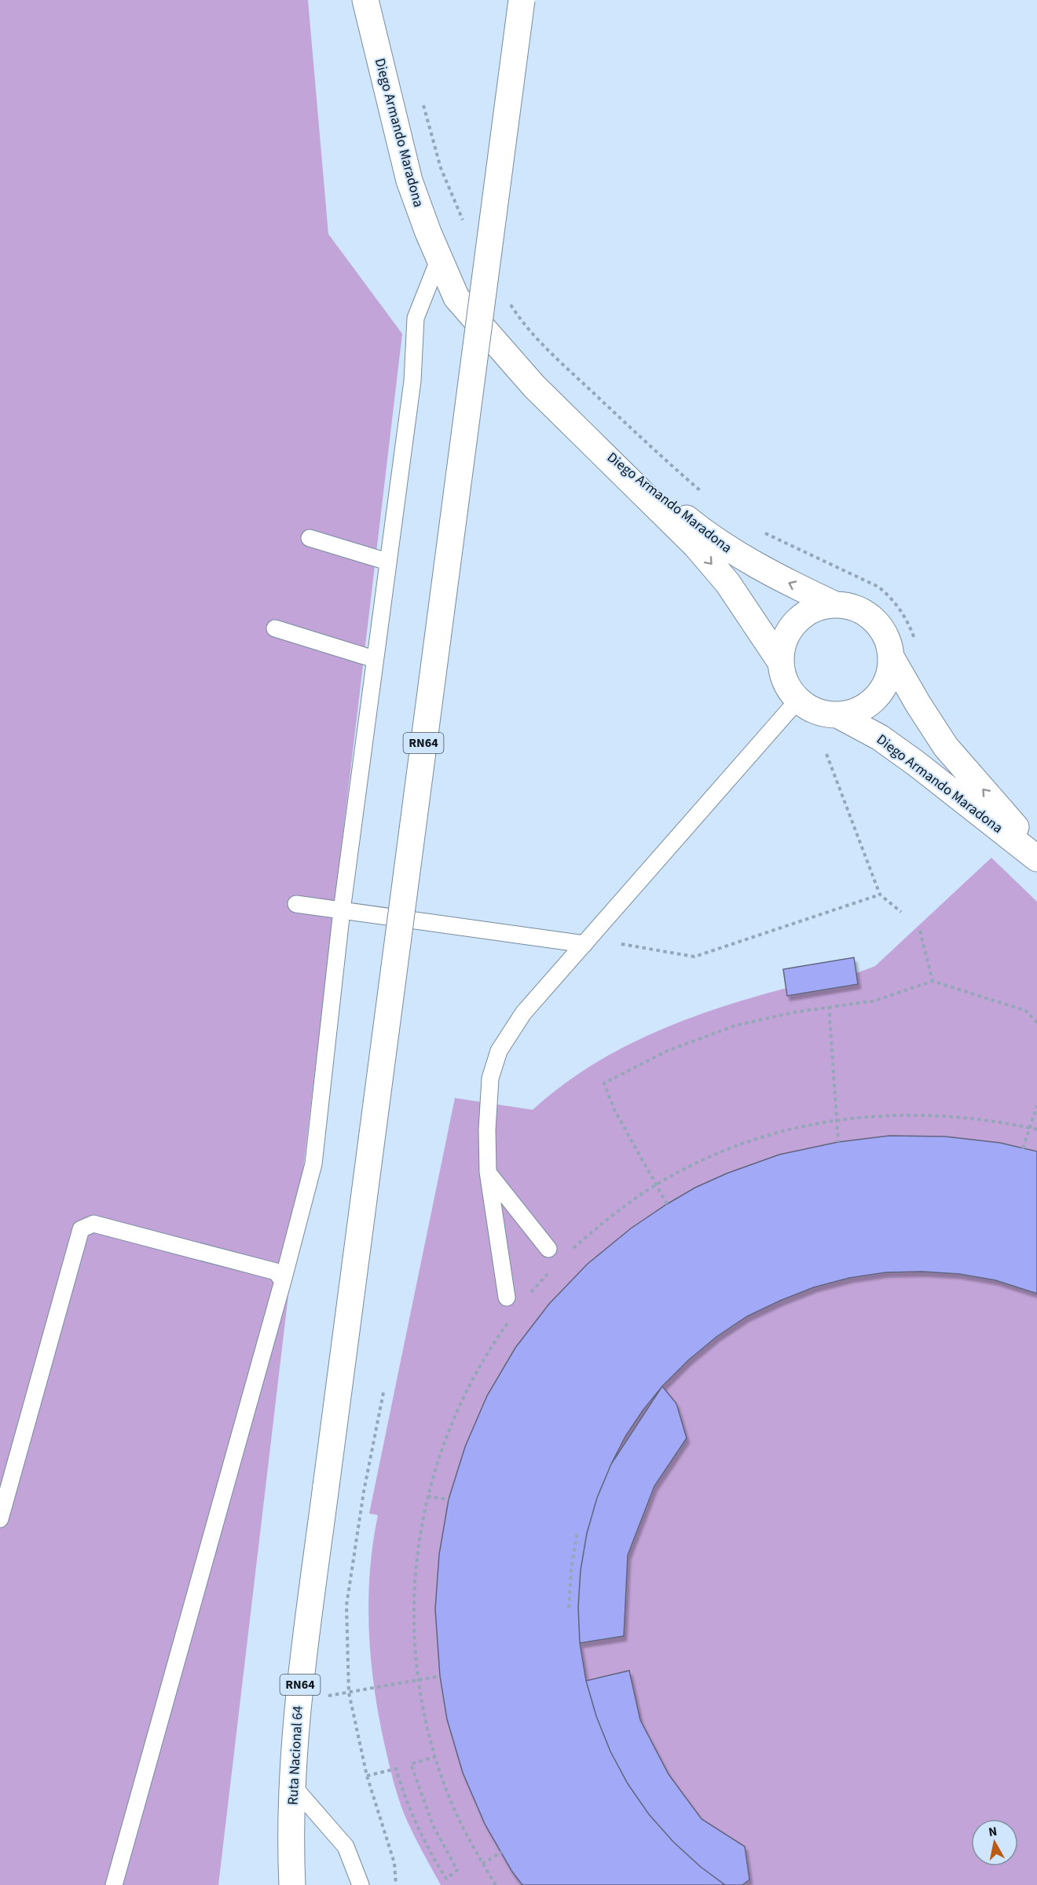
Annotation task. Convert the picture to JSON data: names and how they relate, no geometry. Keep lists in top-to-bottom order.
{
  "streets": {
    "main road": ["Diego Armando Maradona", "RN64", "Ruta Nacional 64"]
  },
  "north": "top"
}
